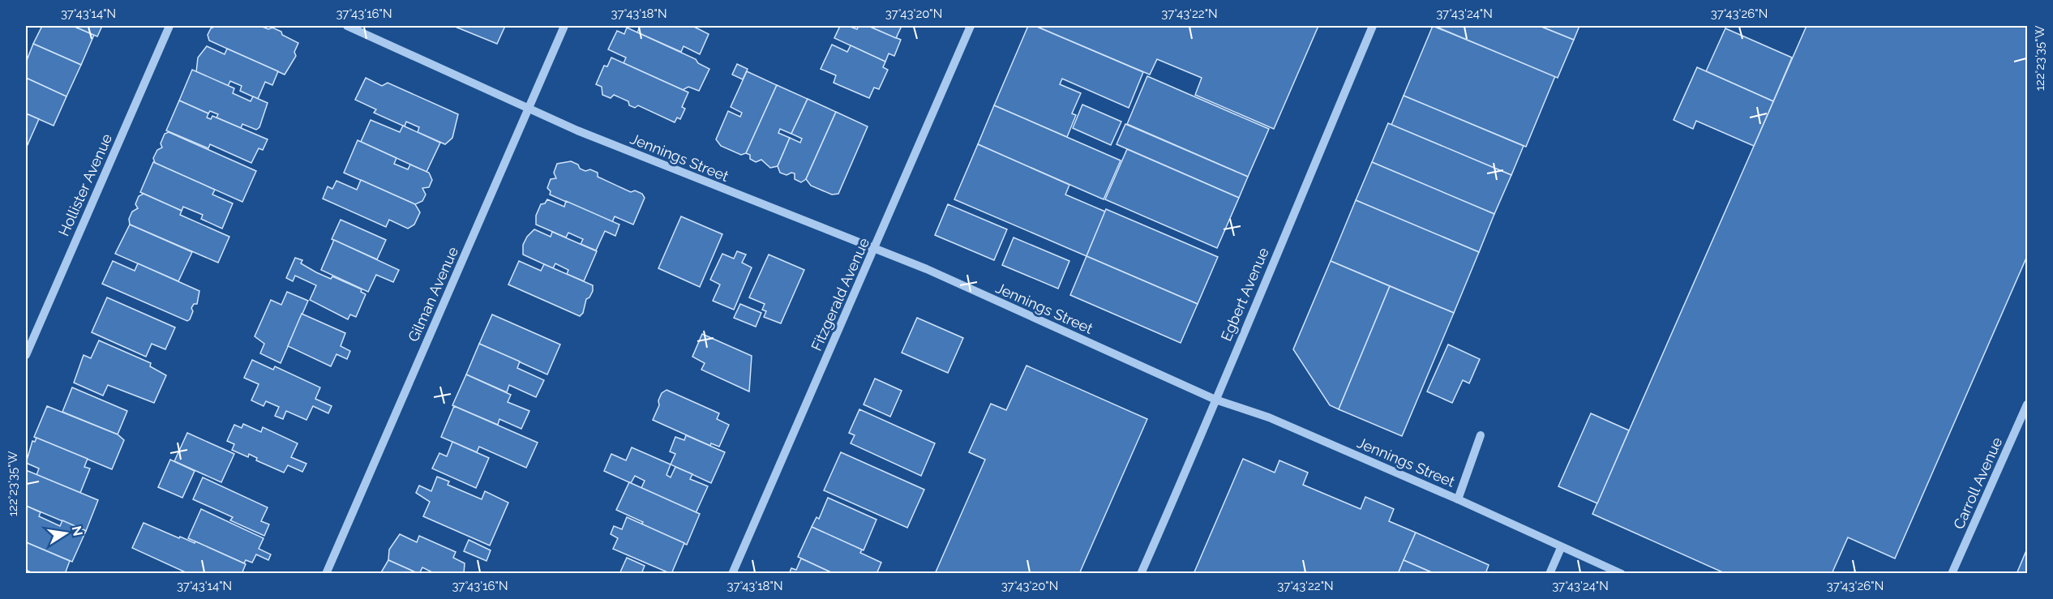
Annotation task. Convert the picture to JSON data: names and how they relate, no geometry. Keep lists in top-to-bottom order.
{
  "streets": {
    "street": [
      "Jennings Street",
      "Hollister Avenue",
      "Gilman Avenue",
      "Fitzgerald Avenue",
      "Egbert Avenue",
      "Carroll Avenue"
    ]
  },
  "crossings": [
    ["Jennings Street", "Gilman Avenue"],
    ["Jennings Street", "Fitzgerald Avenue"],
    ["Jennings Street", "Egbert Avenue"]
  ],
  "north": "right",
  "coordinates": [
    "37°43'14\"N",
    "37°43'16\"N",
    "37°43'18\"N",
    "37°43'20\"N",
    "37°43'22\"N",
    "37°43'24\"N",
    "37°43'26\"N",
    "122°23'35\"W"
  ]
}
